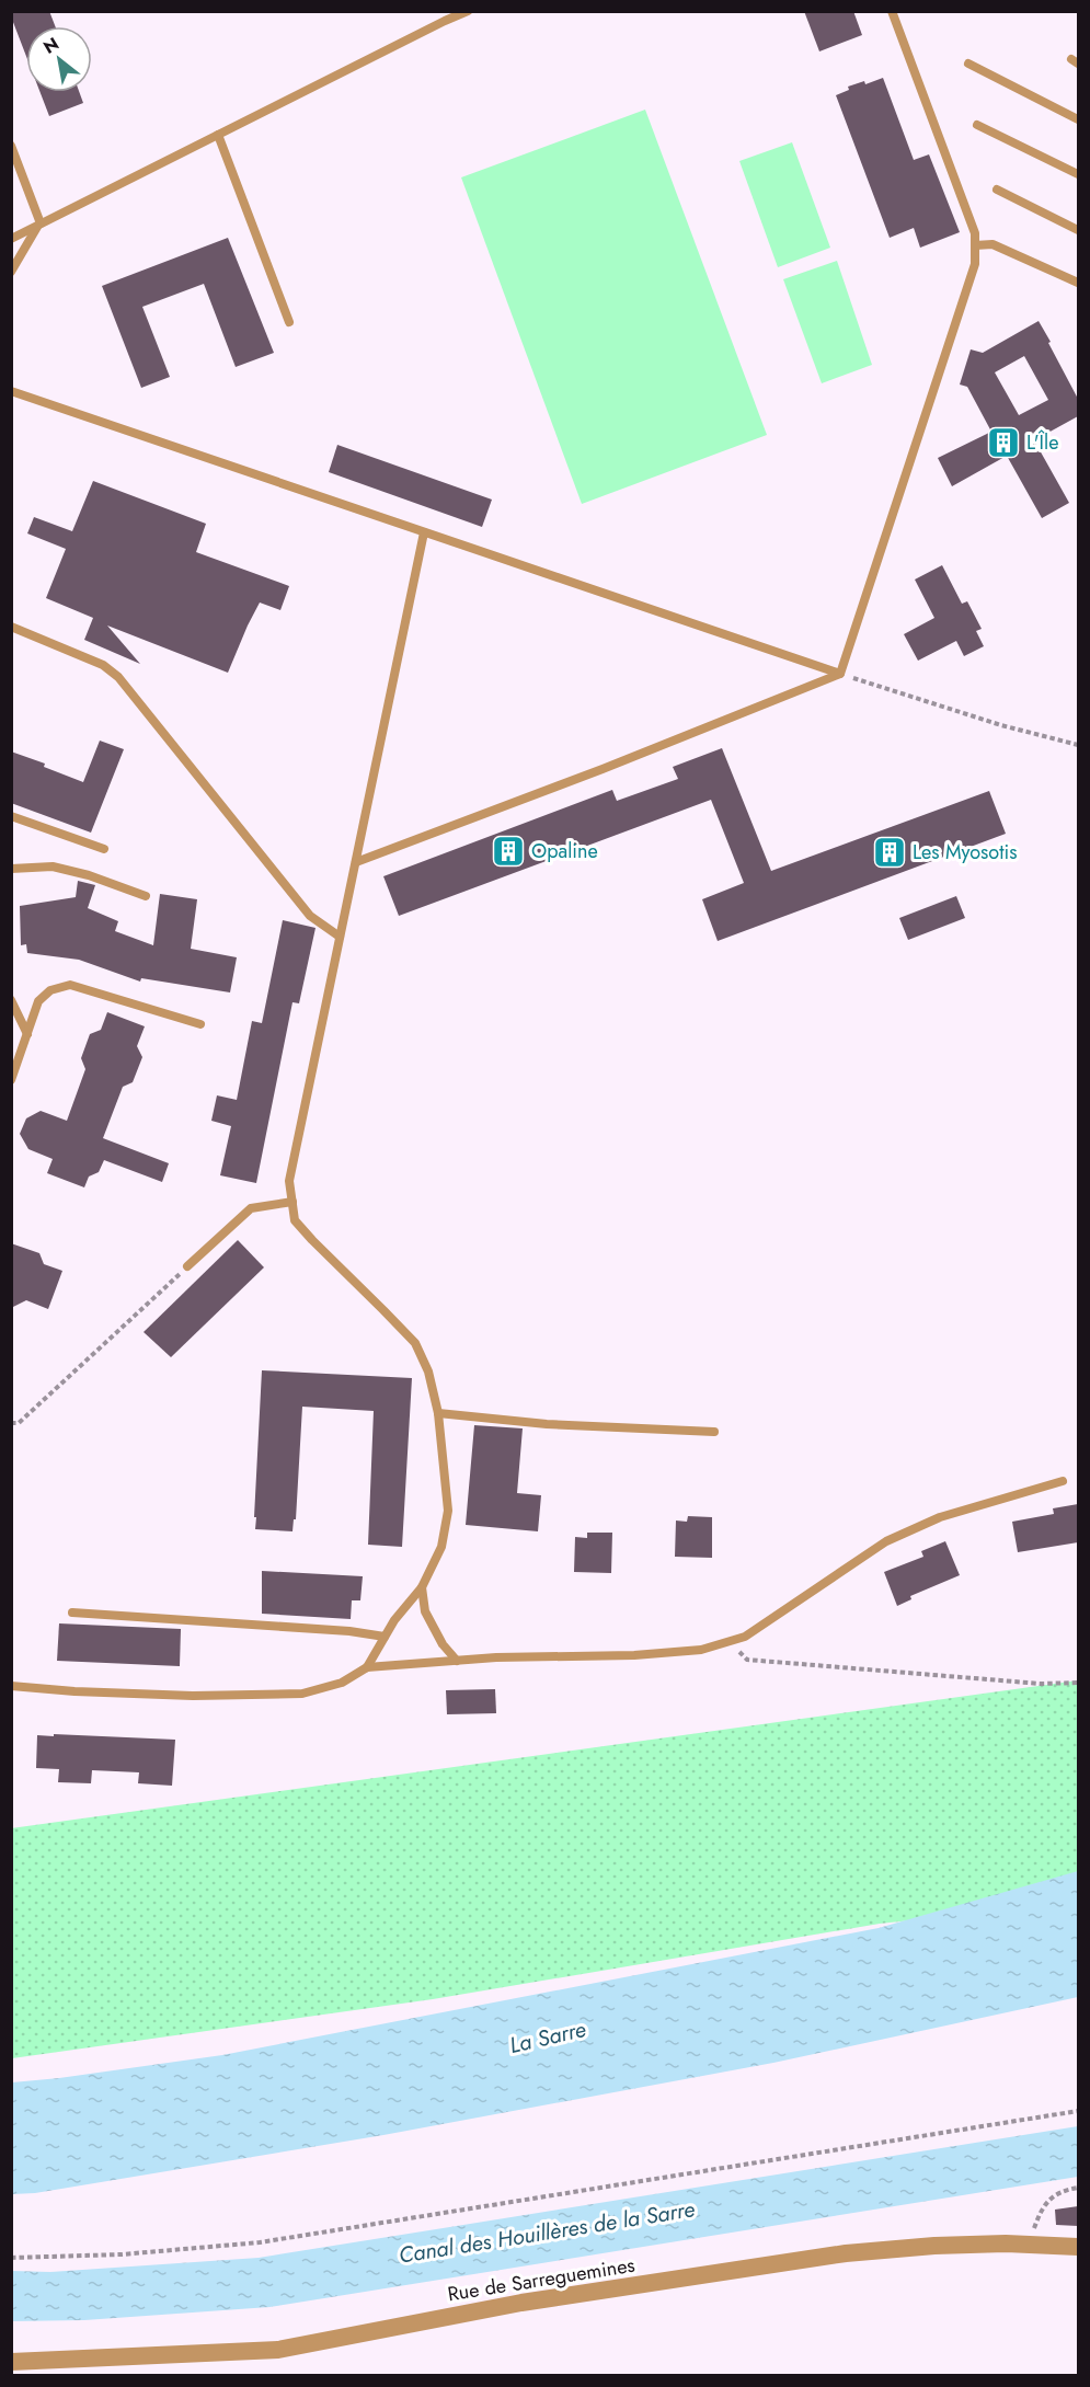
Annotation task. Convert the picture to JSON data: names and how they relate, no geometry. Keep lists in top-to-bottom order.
{
  "streets": {
    "street": ["Rue de Sarreguemines"]
  },
  "water": ["La Sarre", "Canal des Houillères de la Sarre"],
  "places": {
    "building": ["L'Île", "Opaline", "Les Myosotis"]
  },
  "north": "top left"
}
